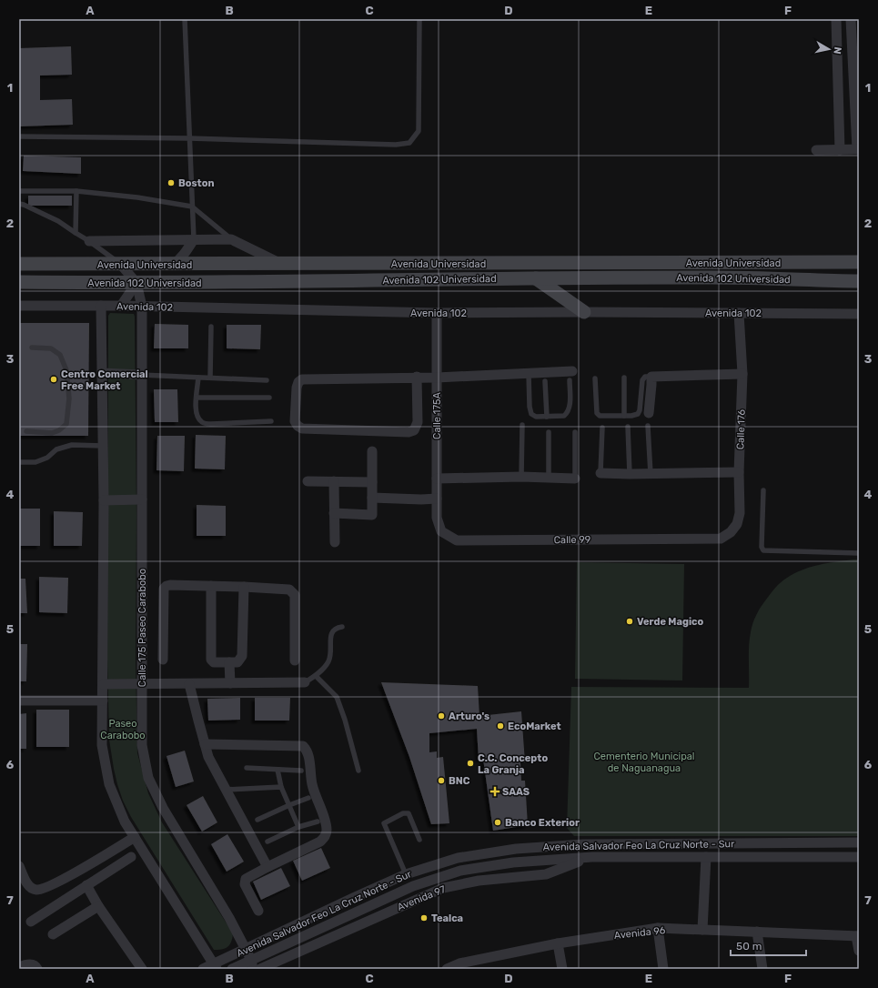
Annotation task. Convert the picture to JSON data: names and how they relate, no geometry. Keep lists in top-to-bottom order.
{
  "streets": {
    "main road": ["Avenida Universidad", "Avenida 102 Universidad"],
    "street": [
      "Avenida 102",
      "Calle 175A",
      "Calle 176",
      "Calle 99",
      "Calle 175 Paseo Carabobo",
      "Avenida Salvador Feo La Cruz Norte - Sur",
      "Avenida 97",
      "Avenida 96"
    ]
  },
  "crossings": [
    ["Avenida Universidad", "Calle 175 Paseo Carabobo"],
    ["Avenida 102 Universidad", "Calle 175 Paseo Carabobo"],
    ["Avenida 102", "Calle 175A"],
    ["Avenida 102", "Calle 176"],
    ["Avenida 102", "Calle 175 Paseo Carabobo"],
    ["Calle 175A", "Calle 99"],
    ["Calle 176", "Calle 99"],
    ["Calle 175 Paseo Carabobo", "Avenida Salvador Feo La Cruz Norte - Sur"],
    ["Avenida Salvador Feo La Cruz Norte - Sur", "Avenida 97"]
  ],
  "parks": ["Paseo Carabobo", "Cementerio Municipal de Naguanagua"],
  "places": {
    "other": [
      "Boston",
      "Centro Comercial Free Market",
      "Verde Magico",
      "Arturo's",
      "EcoMarket",
      "C.C. Concepto La Granja",
      "BNC",
      "Banco Exterior",
      "Tealca"
    ],
    "health": ["SAAS"]
  },
  "scale_bar": "50 m",
  "north": "right",
  "grid": {
    "columns": [
      "A",
      "B",
      "C",
      "D",
      "E",
      "F"
    ],
    "rows": [
      "1",
      "2",
      "3",
      "4",
      "5",
      "6",
      "7"
    ]
  }
}
